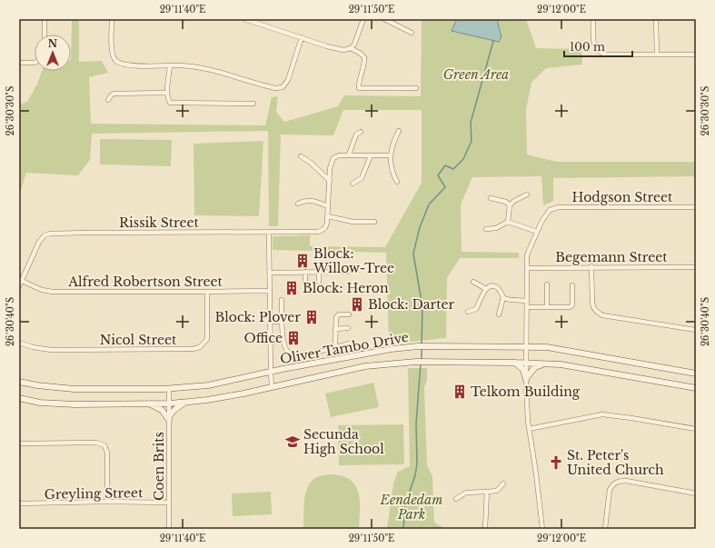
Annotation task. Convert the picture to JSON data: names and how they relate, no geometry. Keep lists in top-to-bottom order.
{
  "streets": {
    "street": [
      "Hodgson Street",
      "Rissik Street",
      "Begemann Street",
      "Alfred Robertson Street",
      "Nicol Street",
      "Oliver Tambo Drive",
      "Coen Brits",
      "Greyling Street"
    ]
  },
  "crossings": [
    ["Rissik Street", "Alfred Robertson Street"],
    ["Alfred Robertson Street", "Nicol Street"],
    ["Oliver Tambo Drive", "Coen Brits"],
    ["Coen Brits", "Greyling Street"]
  ],
  "parks": ["Green Area", "Eendedam Park"],
  "places": {
    "building": [
      "Block: Willow-Tree",
      "Block: Heron",
      "Block: Darter",
      "Block: Plover",
      "Office",
      "Telkom Building"
    ],
    "school or university": ["Secunda High School"],
    "church": ["St. Peter's United Church"]
  },
  "scale_bar": "100 m",
  "north": "top",
  "coordinates": [
    "29°11'40\"E",
    "29°11'50\"E",
    "29°12'00\"E",
    "26°30'30\"S",
    "26°30'40\"S"
  ]
}
